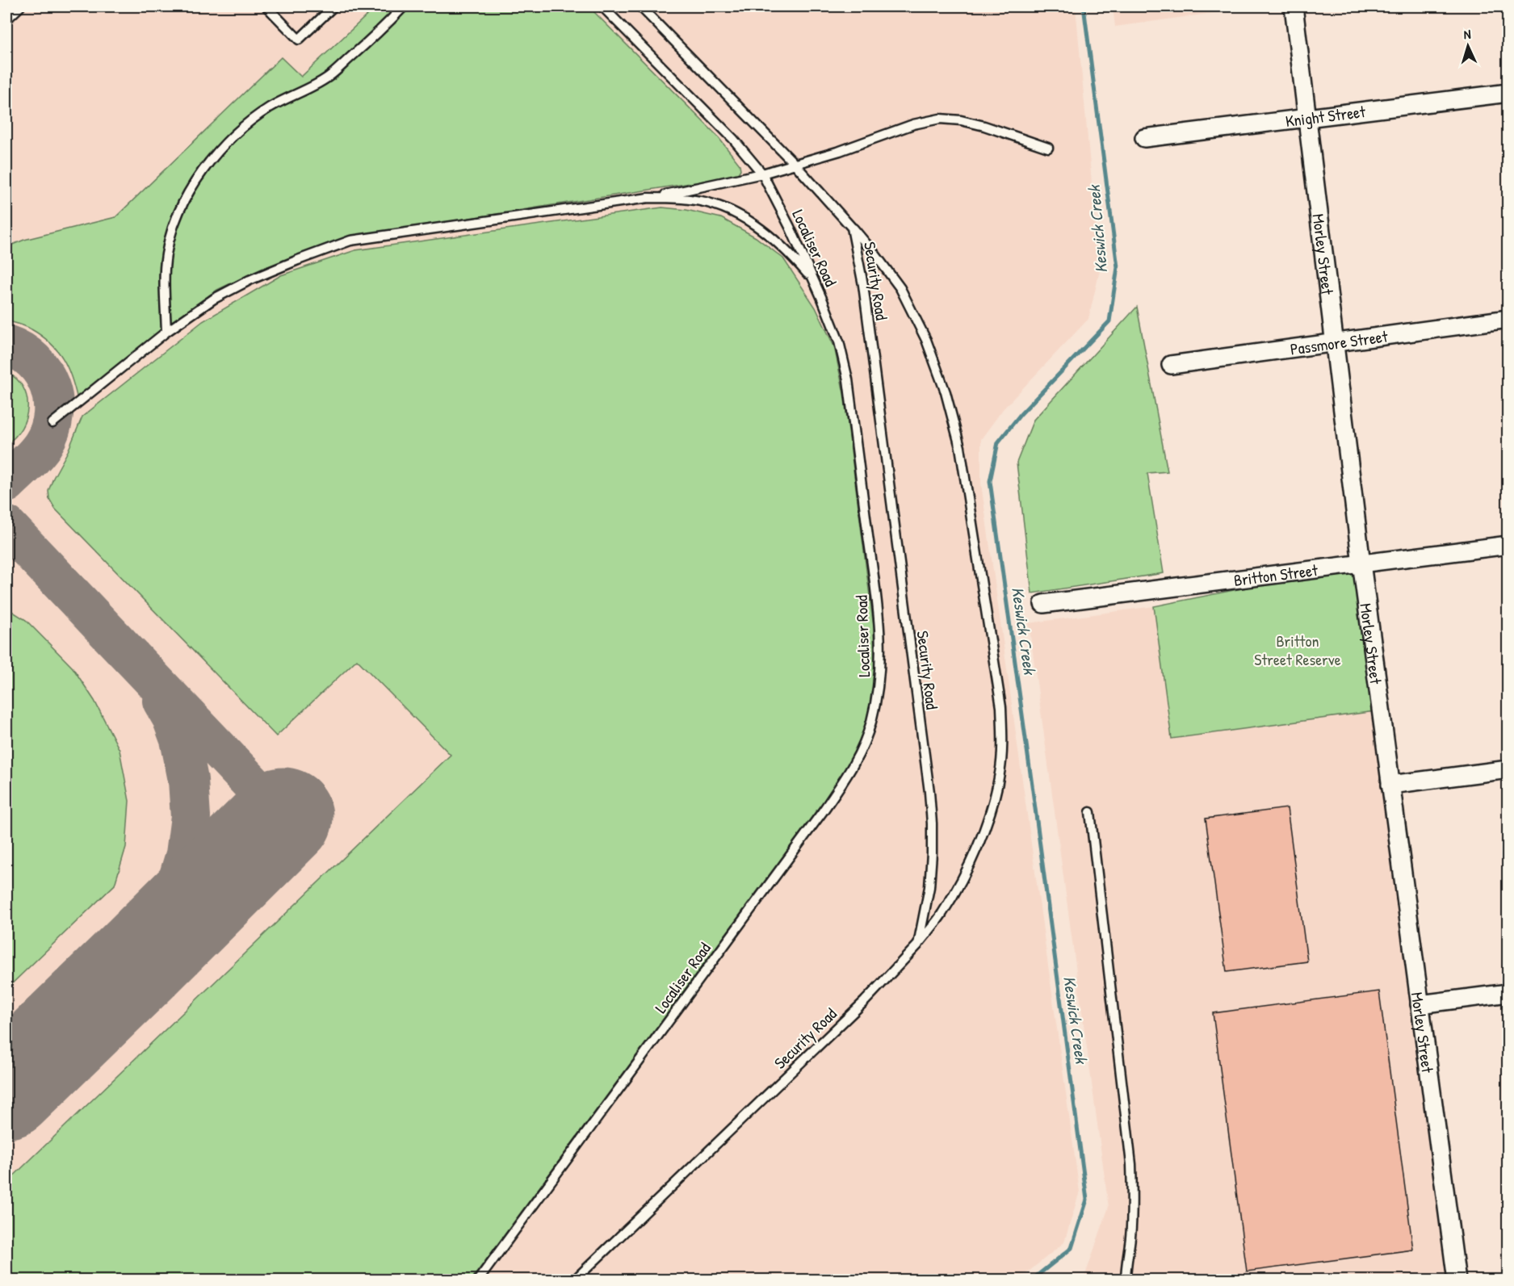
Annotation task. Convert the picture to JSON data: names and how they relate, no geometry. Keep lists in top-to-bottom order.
{
  "streets": {
    "street": [
      "Knight Street",
      "Morley Street",
      "Passmore Street",
      "Britton Street"
    ],
    "lane": ["Localiser Road", "Security Road"]
  },
  "crossings": [
    ["Knight Street", "Morley Street"],
    ["Morley Street", "Passmore Street"],
    ["Morley Street", "Britton Street"]
  ],
  "water": ["Keswick Creek"],
  "parks": ["Britton Street Reserve"],
  "north": "top"
}
